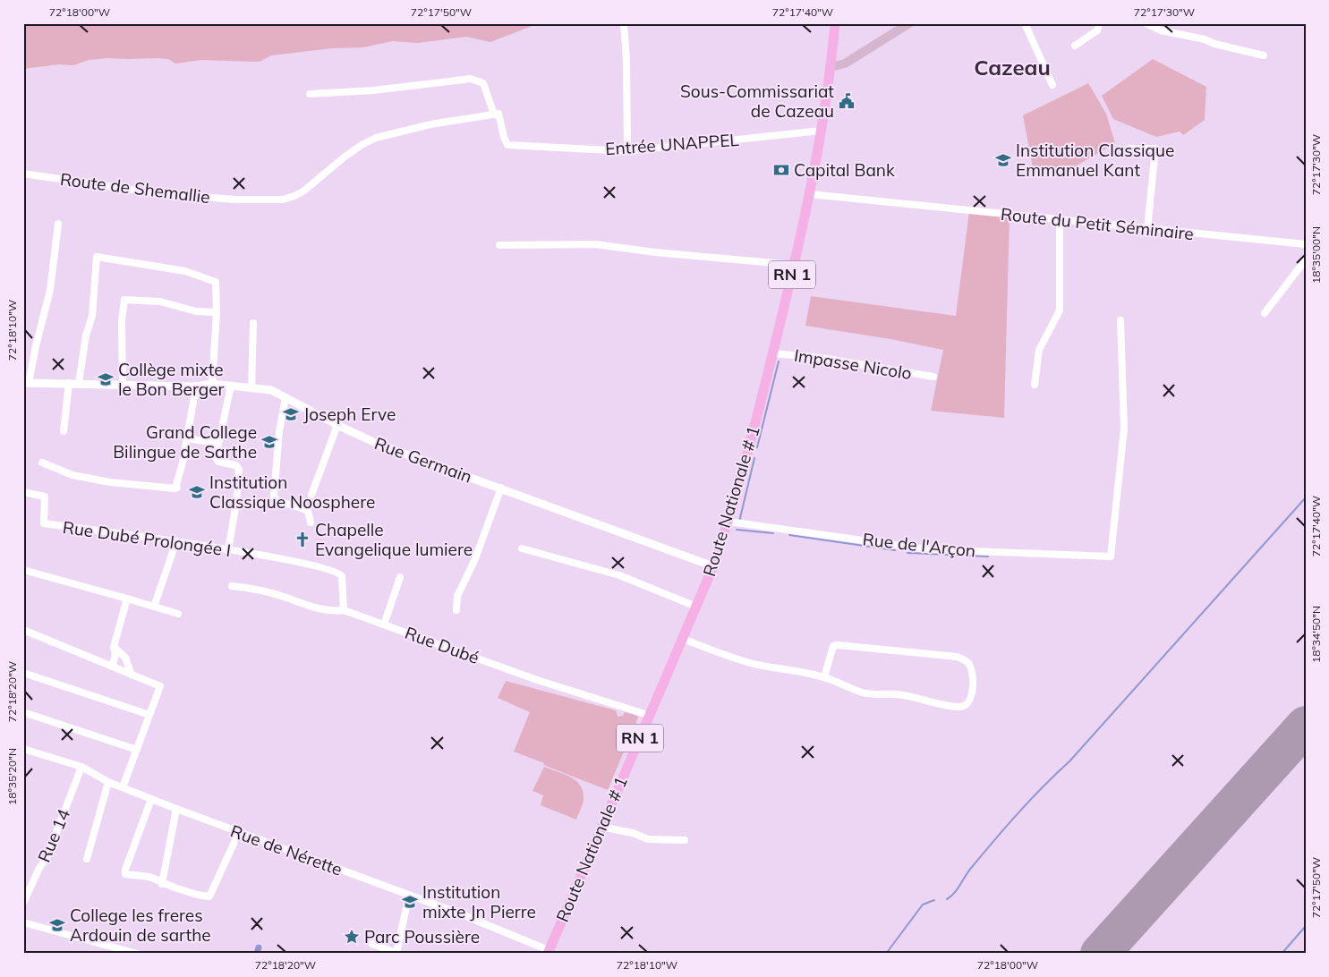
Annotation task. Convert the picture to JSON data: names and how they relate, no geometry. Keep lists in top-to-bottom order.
{
  "streets": {
    "main road": ["RN 1", "Route Nationale # 1"],
    "street": [
      "Entrée UNAPPEL",
      "Route de Shemallie",
      "Route du Petit Séminaire",
      "Impasse Nicolo",
      "Rue Germain",
      "Rue Dubé Prolongée I",
      "Rue de l'Arçon",
      "Rue Dubé",
      "Rue 14",
      "Rue de Nérette"
    ]
  },
  "crossings": [
    ["Entrée UNAPPEL", "Route de Shemallie"],
    ["Entrée UNAPPEL", "Route Nationale # 1"],
    ["Route du Petit Séminaire", "Route Nationale # 1"],
    ["Impasse Nicolo", "Route Nationale # 1"],
    ["Rue Germain", "Route Nationale # 1"],
    ["Route Nationale # 1", "Rue de l'Arçon"],
    ["Route Nationale # 1", "Rue Dubé"],
    ["Route Nationale # 1", "Rue de Nérette"],
    ["Rue Dubé Prolongée I", "Rue Dubé"],
    ["Rue 14", "Rue de Nérette"]
  ],
  "districts": ["Cazeau"],
  "places": {
    "public building": ["Sous-Commissariat de Cazeau"],
    "school or university": [
      "Institution Classique Emmanuel Kant",
      "Collège mixte le Bon Berger",
      "Joseph Erve",
      "Grand College Bilingue de Sarthe",
      "Institution Classique Noosphere",
      "Institution mixte Jn Pierre",
      "College les freres Ardouin de sarthe"
    ],
    "bank": ["Capital Bank"],
    "church": ["Chapelle Evangelique lumiere"],
    "place": ["Parc Poussière"]
  },
  "coordinates": [
    "72°18'00\"W",
    "72°17'50\"W",
    "72°17'40\"W",
    "72°17'30\"W",
    "18°35'00\"N",
    "72°18'10\"W",
    "18°34'50\"N",
    "72°18'20\"W",
    "18°35'20\"N"
  ]
}
